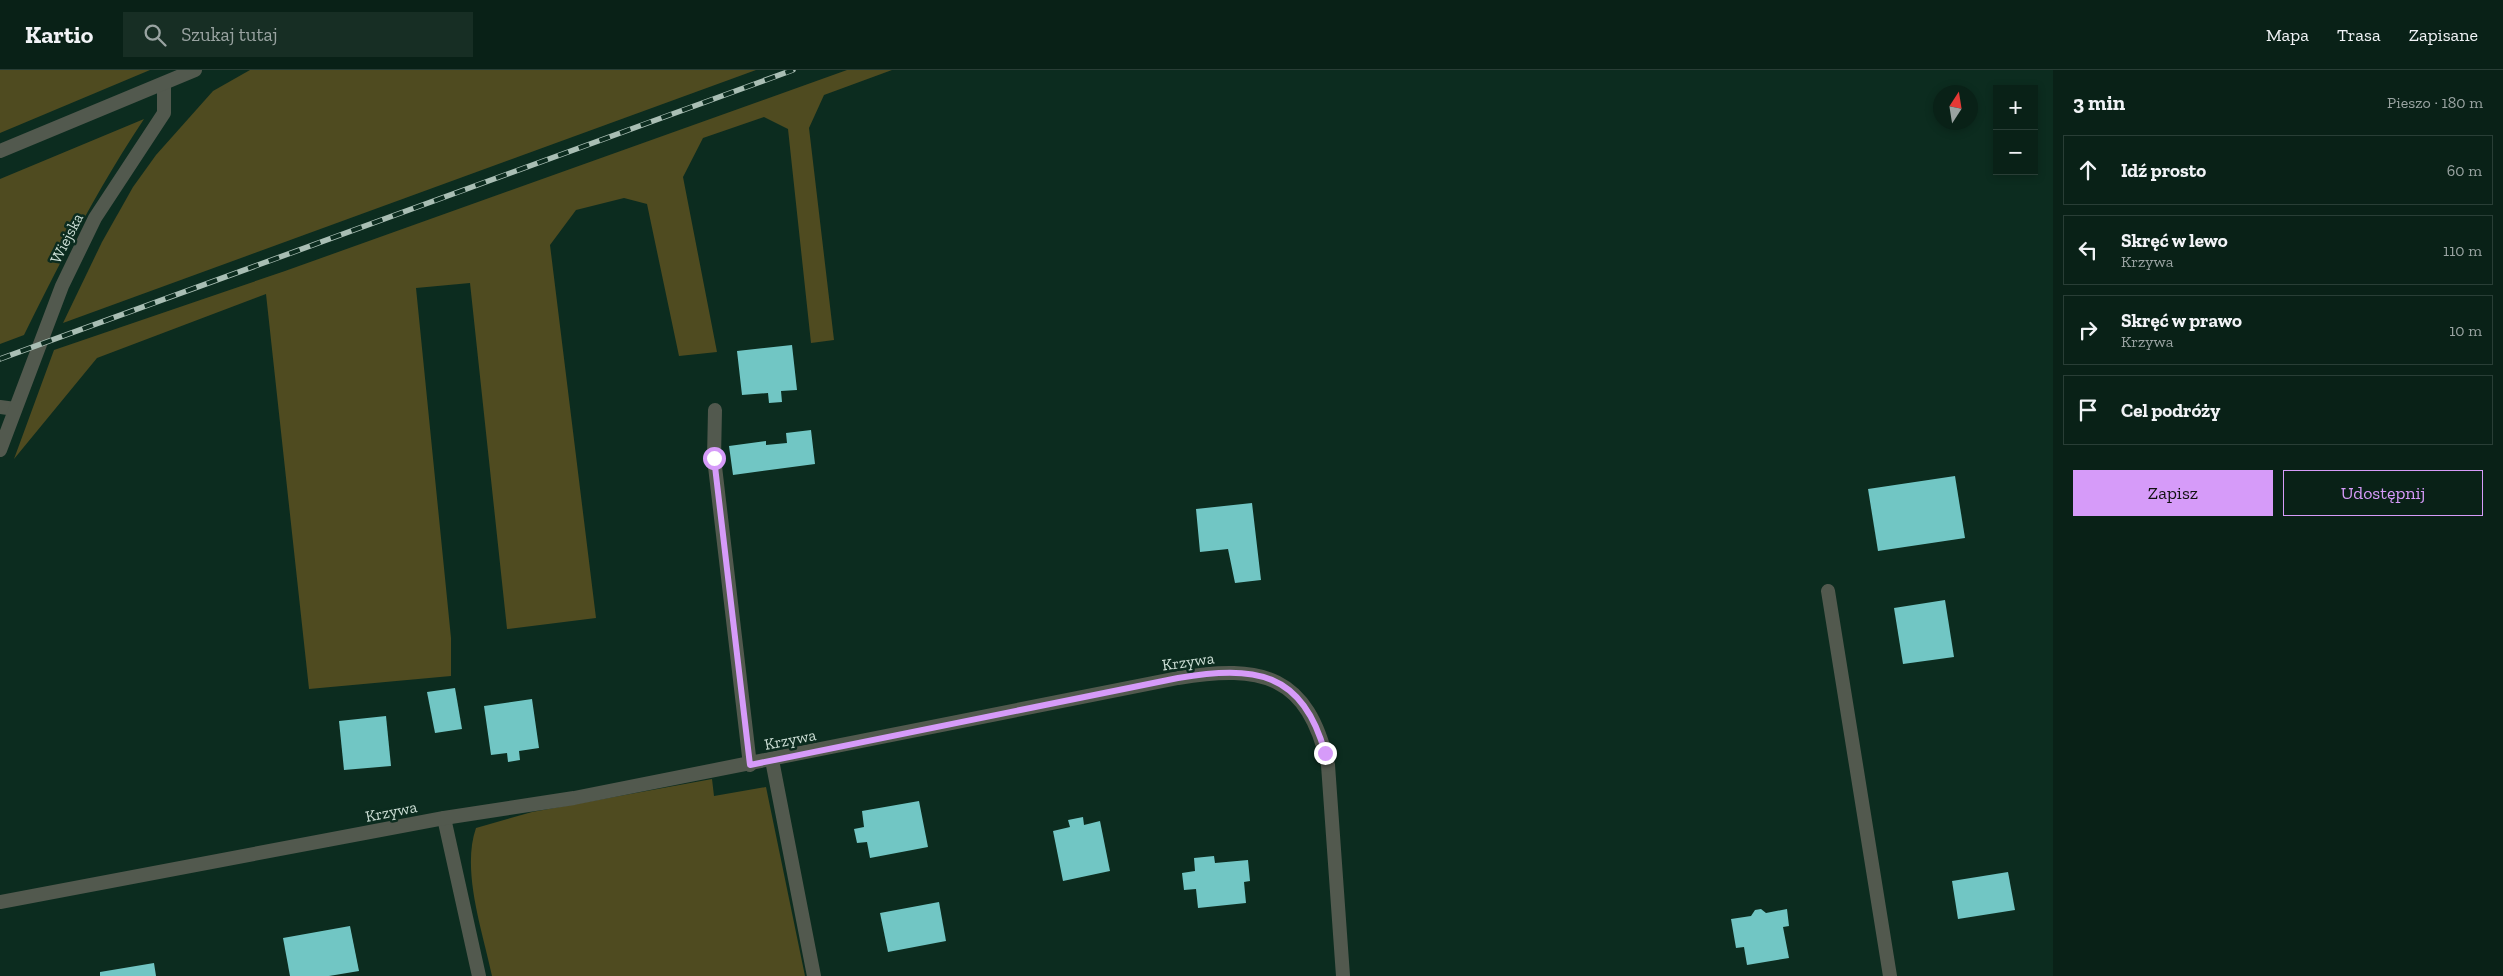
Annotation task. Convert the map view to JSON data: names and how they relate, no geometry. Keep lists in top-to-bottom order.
{
  "streets": {
    "street": ["Wiejska", "Krzywa"]
  },
  "north": "top",
  "page": {
    "header": "Kartio",
    "search": "Szukaj tutaj",
    "nav": ["Mapa", "Trasa", "Zapisane"],
    "heading": ["3 min", "Pieszo · 180 m"],
    "map_buttons": ["+", "−"],
    "list": [
      ["Idź prosto", "60 m"],
      ["Skręć w lewo", "Krzywa", "110 m"],
      ["Skręć w prawo", "Krzywa", "10 m"],
      "Cel podróży"
    ],
    "buttons": ["Zapisz", "Udostępnij"]
  }
}
